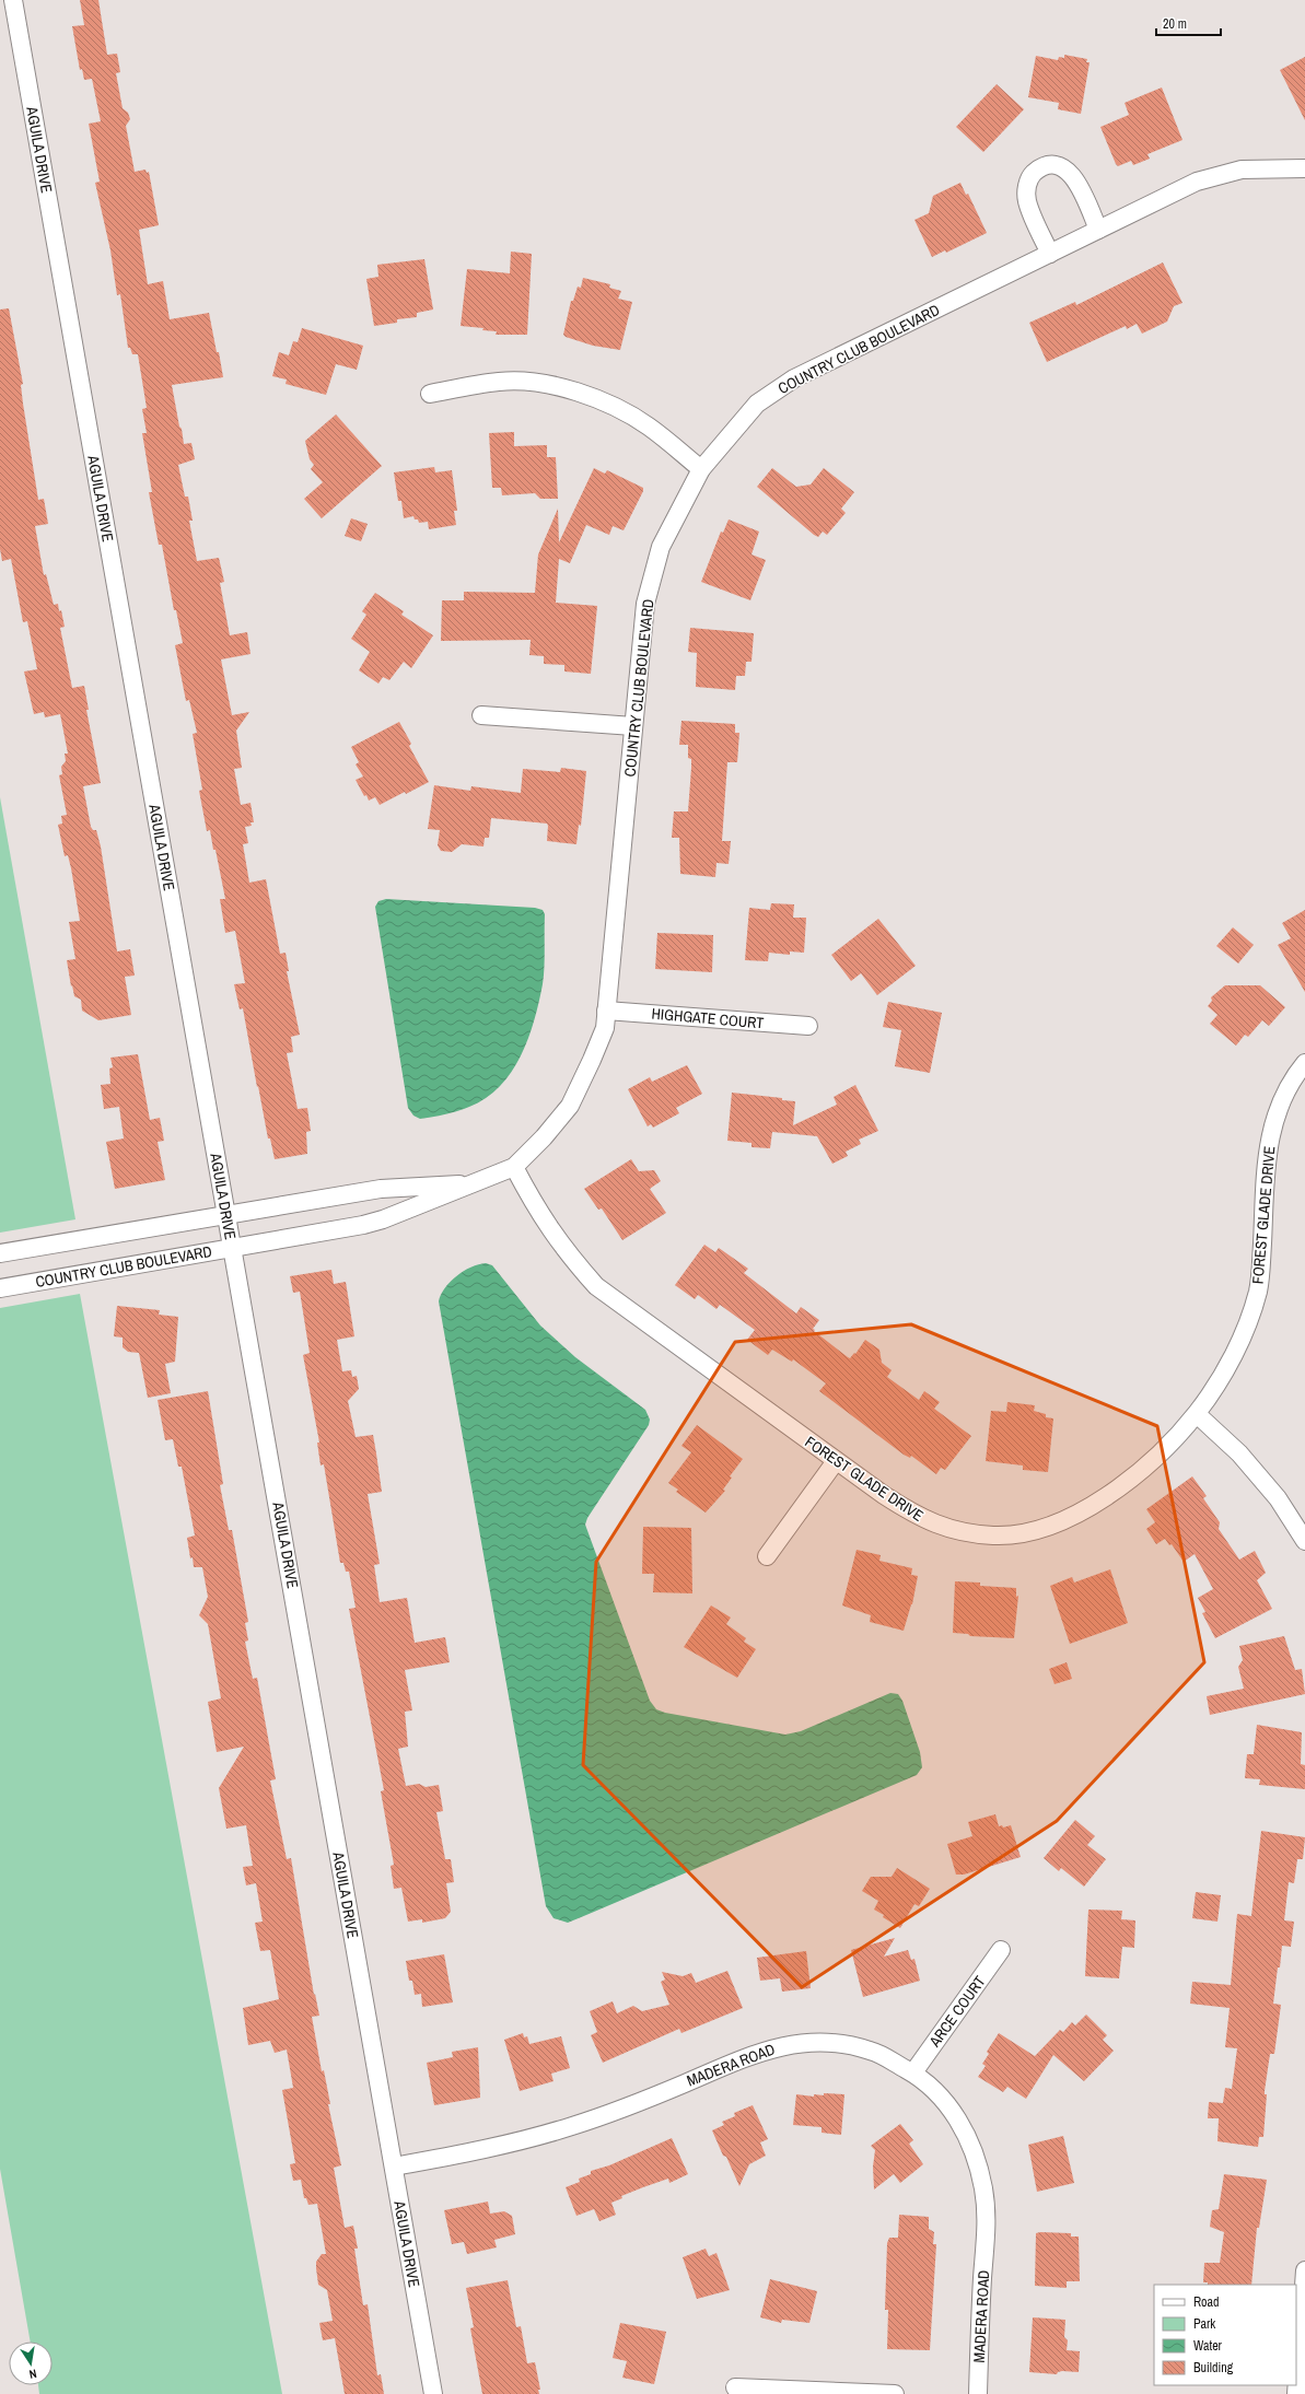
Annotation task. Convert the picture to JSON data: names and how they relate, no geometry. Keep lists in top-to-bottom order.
{
  "streets": {
    "street": [
      "AGUILA DRIVE",
      "COUNTRY CLUB BOULEVARD",
      "HIGHGATE COURT",
      "FOREST GLADE DRIVE",
      "ARCE COURT",
      "MADERA ROAD"
    ]
  },
  "crossings": [
    ["AGUILA DRIVE", "COUNTRY CLUB BOULEVARD"],
    ["AGUILA DRIVE", "MADERA ROAD"],
    ["COUNTRY CLUB BOULEVARD", "HIGHGATE COURT"],
    ["COUNTRY CLUB BOULEVARD", "FOREST GLADE DRIVE"],
    ["ARCE COURT", "MADERA ROAD"]
  ],
  "legend": [
    "Road",
    "Park",
    "Water",
    "Building"
  ],
  "scale_bar": "20 m",
  "north": "bottom"
}
